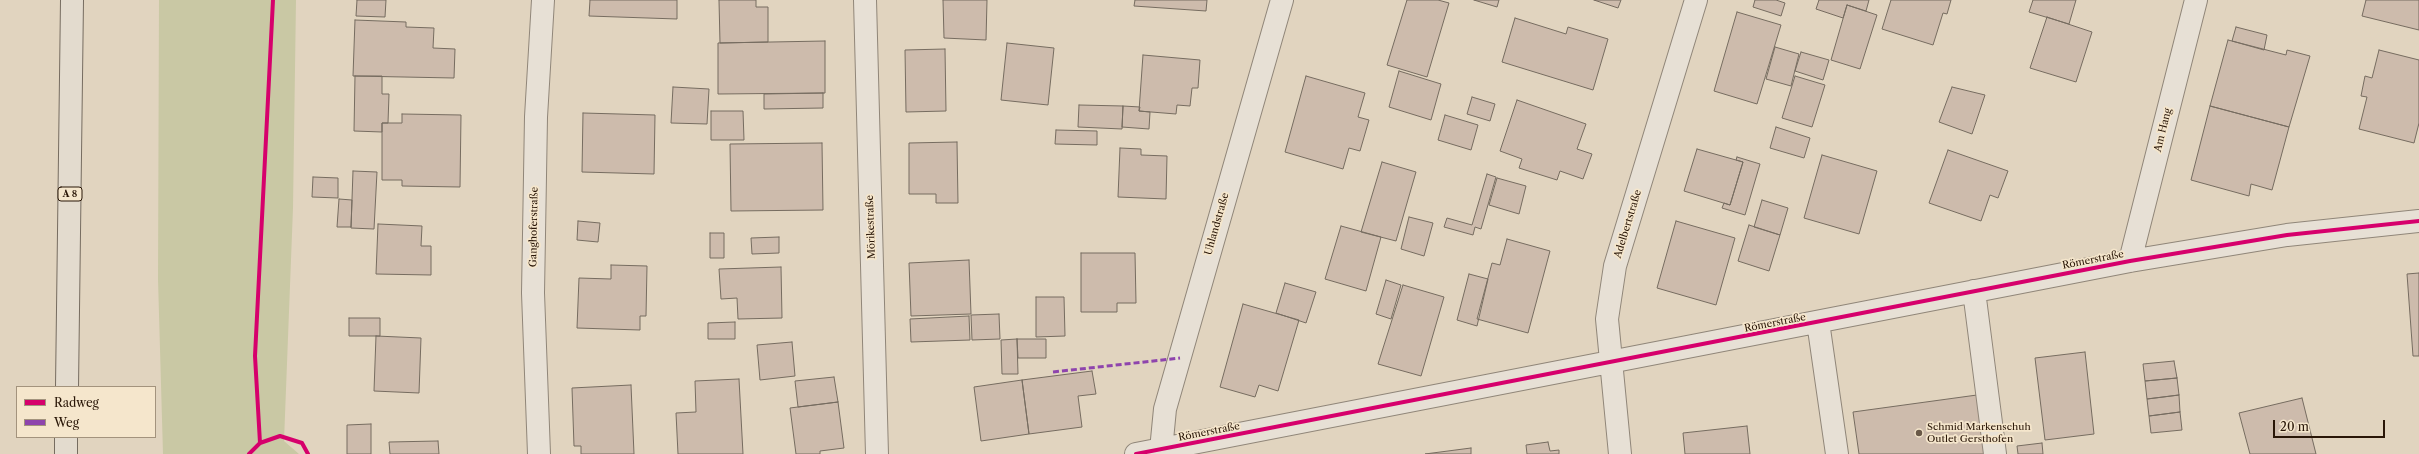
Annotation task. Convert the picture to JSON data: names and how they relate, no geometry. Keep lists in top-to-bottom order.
{
  "streets": {
    "highway": ["A 8"],
    "street": [
      "Am Hang",
      "Uhlandstraße",
      "Adelbertstraße",
      "Ganghoferstraße",
      "Mörikestraße",
      "Römerstraße"
    ]
  },
  "crossings": [
    ["Am Hang", "Römerstraße"],
    ["Uhlandstraße", "Römerstraße"],
    ["Adelbertstraße", "Römerstraße"]
  ],
  "places": ["Schmid Markenschuh Outlet Gersthofen"],
  "legend": ["Radweg", "Weg"],
  "scale_bar": "20 m"
}
